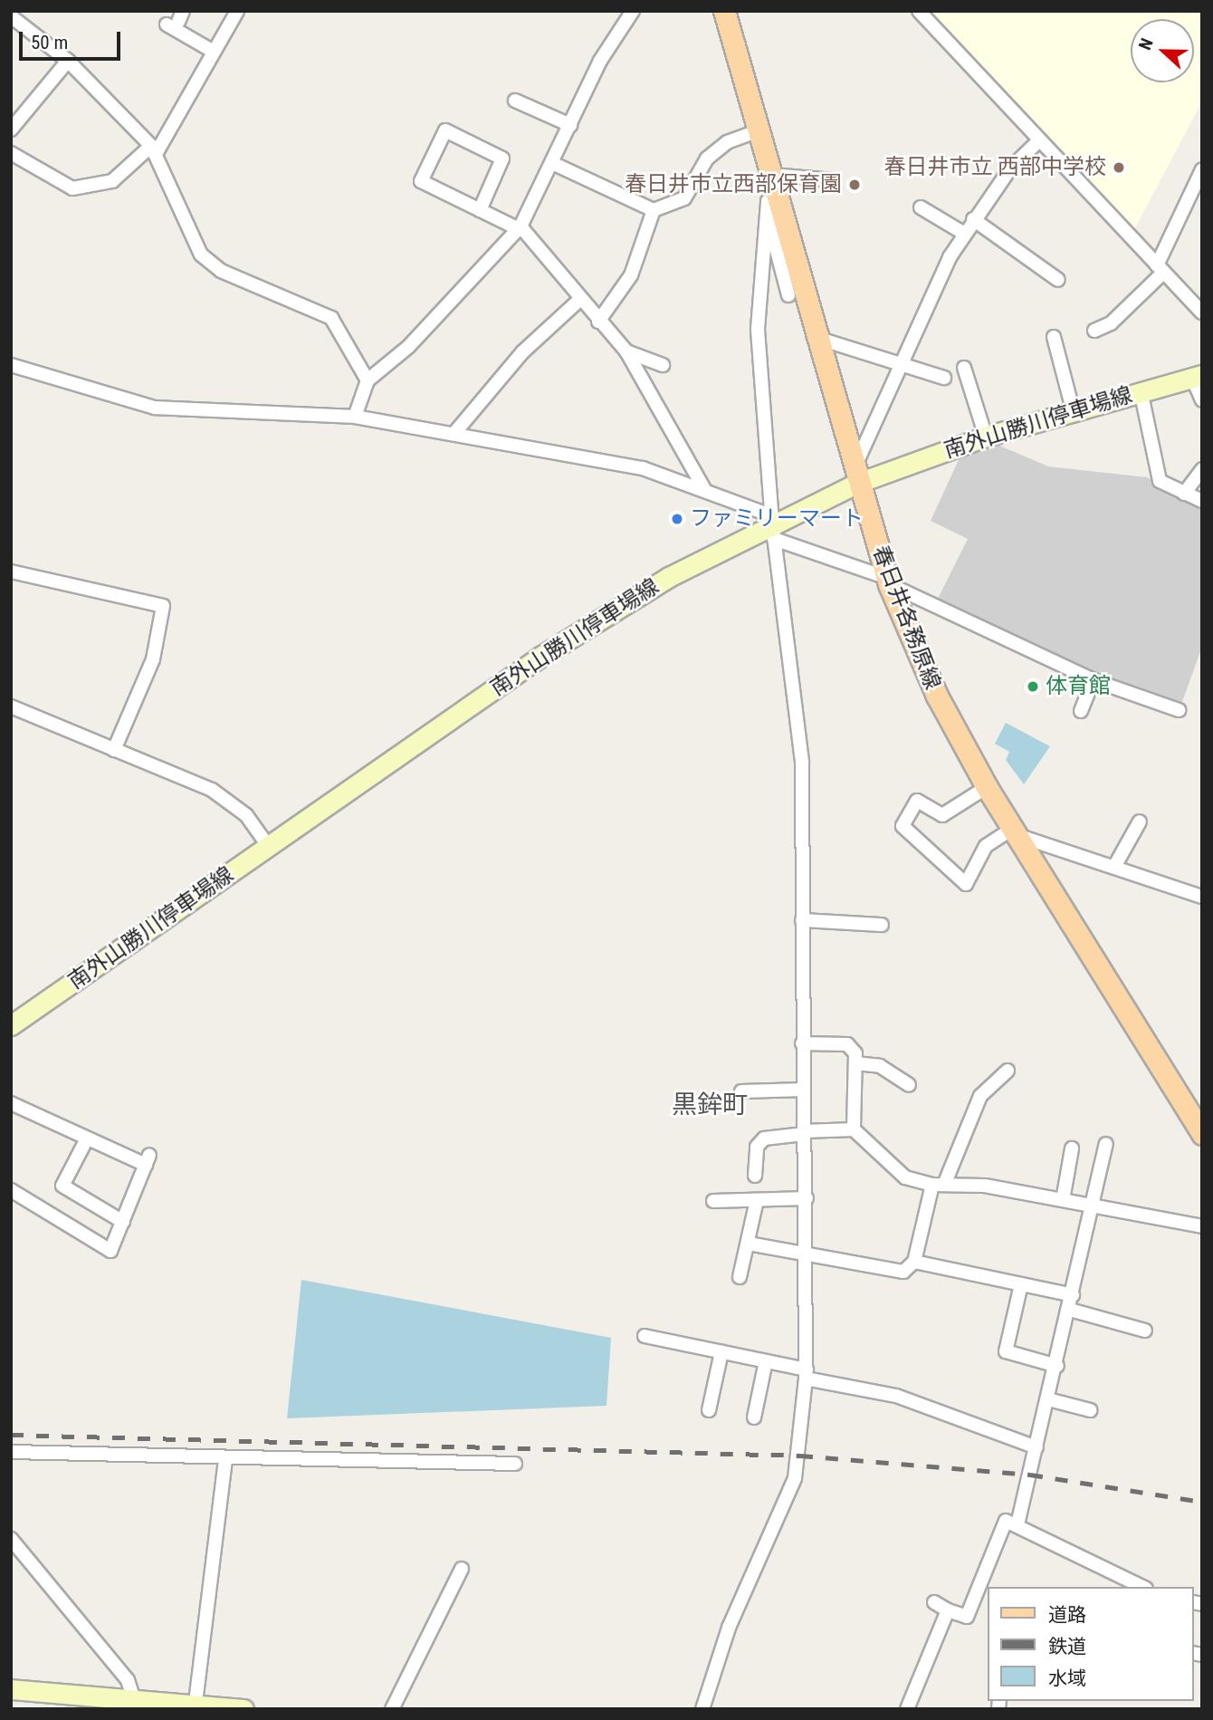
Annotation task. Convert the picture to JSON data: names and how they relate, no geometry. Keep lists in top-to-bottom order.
{
  "streets": {
    "main road": ["南外山勝川停車場線", "春日井各務原線"]
  },
  "crossings": [
    ["南外山勝川停車場線", "春日井各務原線"]
  ],
  "districts": ["黒鉾町"],
  "places": [
    "春日井市立 西部中学校",
    "春日井市立西部保育園",
    "ファミリーマート",
    "体育館"
  ],
  "legend": ["道路", "鉄道", "水域"],
  "scale_bar": "50 m",
  "north": "left"
}
